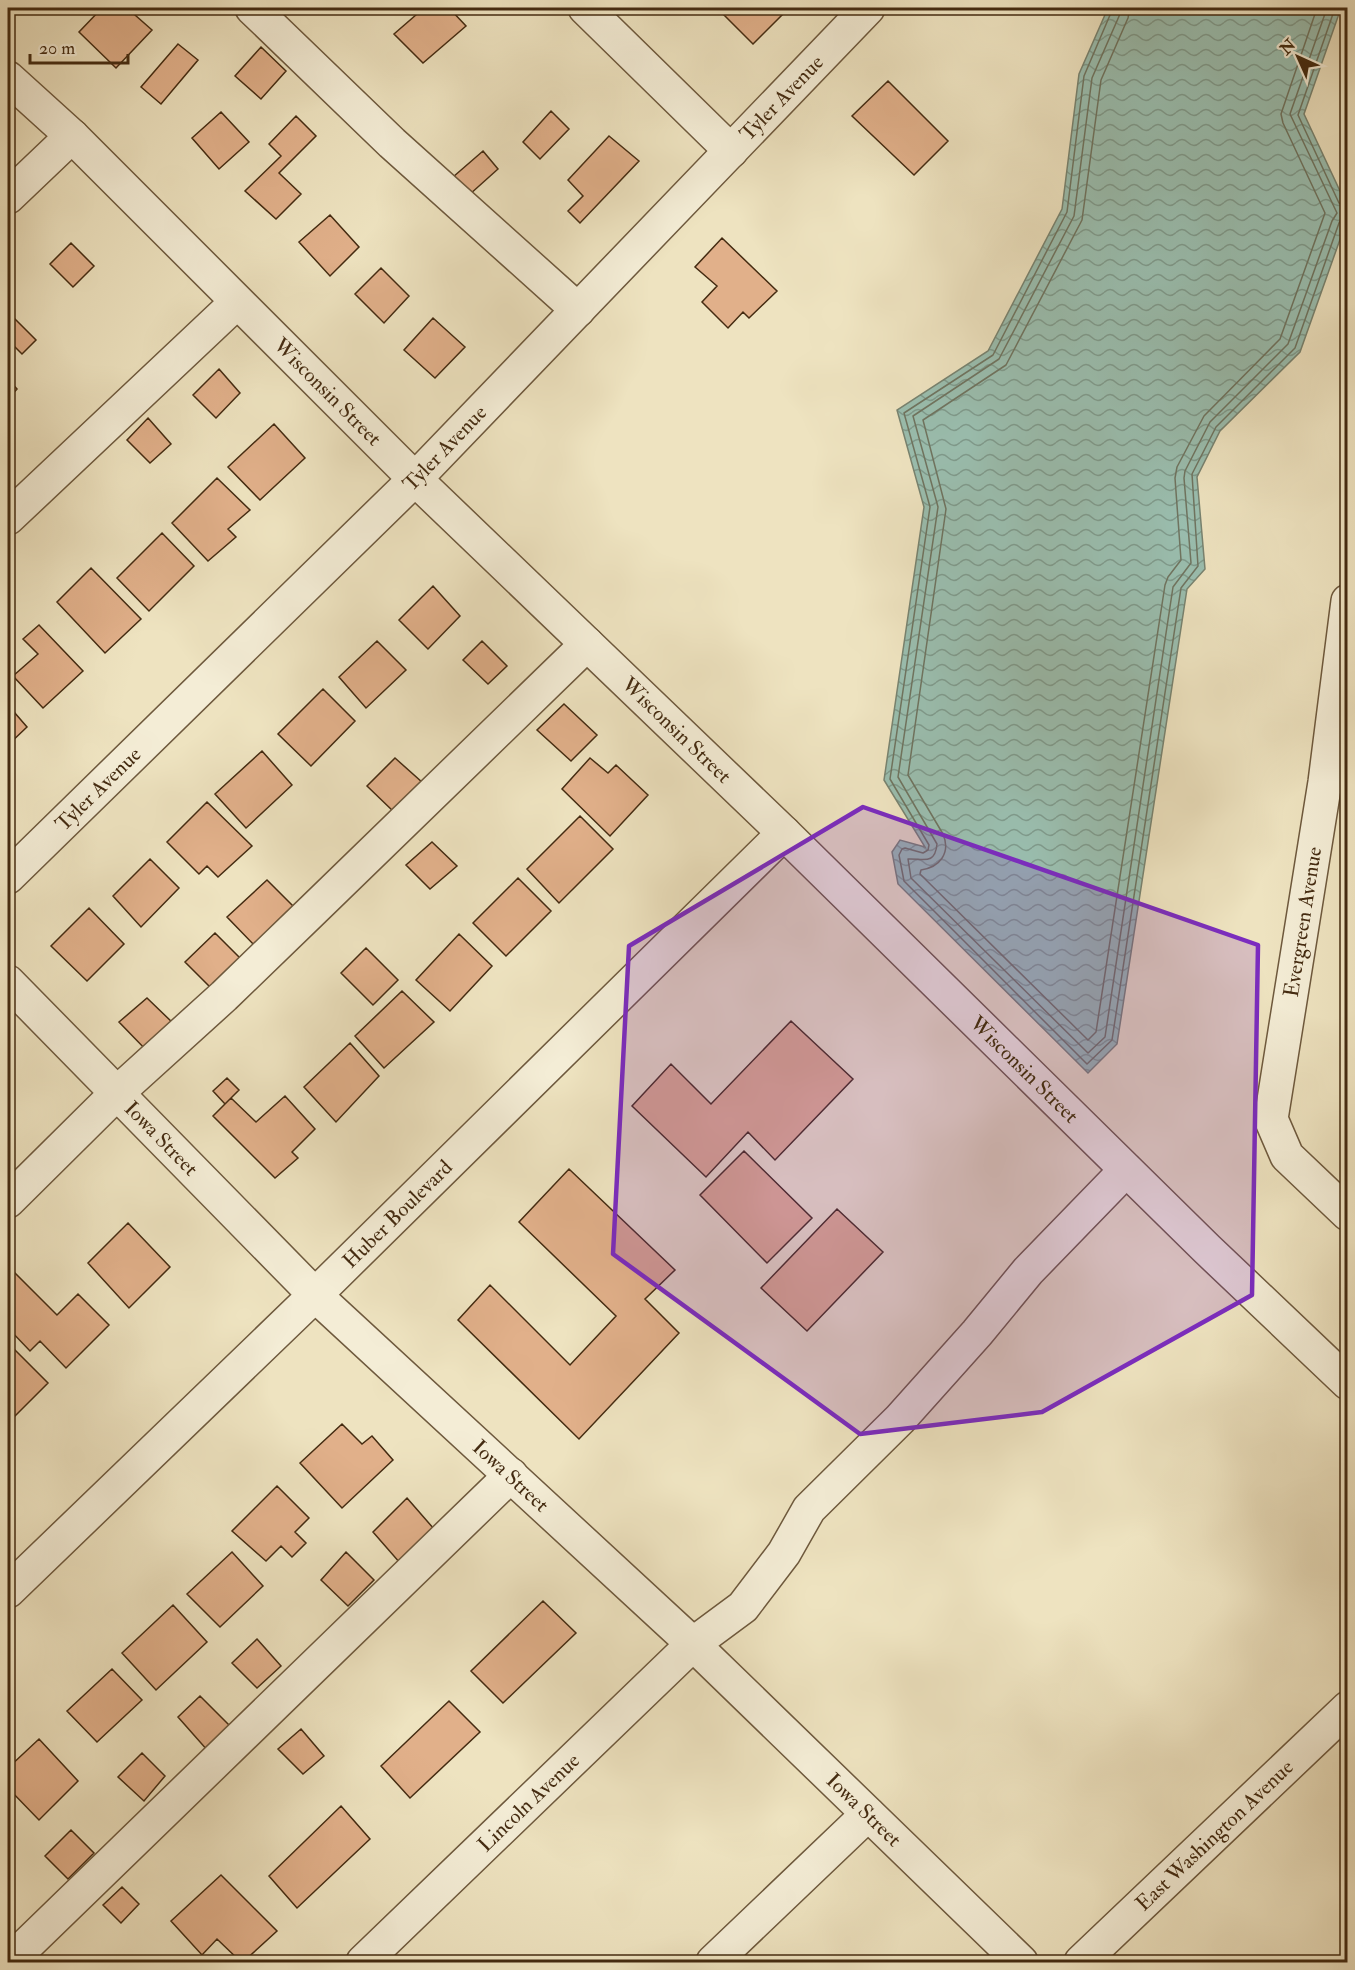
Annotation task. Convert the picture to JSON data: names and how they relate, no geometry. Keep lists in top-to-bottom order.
{
  "streets": {
    "street": [
      "Tyler Avenue",
      "Wisconsin Street",
      "Evergreen Avenue",
      "Iowa Street",
      "Huber Boulevard",
      "Lincoln Avenue",
      "East Washington Avenue"
    ]
  },
  "crossings": [
    ["Tyler Avenue", "Wisconsin Street"],
    ["Wisconsin Street", "Huber Boulevard"],
    ["Wisconsin Street", "Lincoln Avenue"],
    ["Iowa Street", "Huber Boulevard"],
    ["Iowa Street", "Lincoln Avenue"]
  ],
  "scale_bar": "20 m",
  "north": "top left"
}
